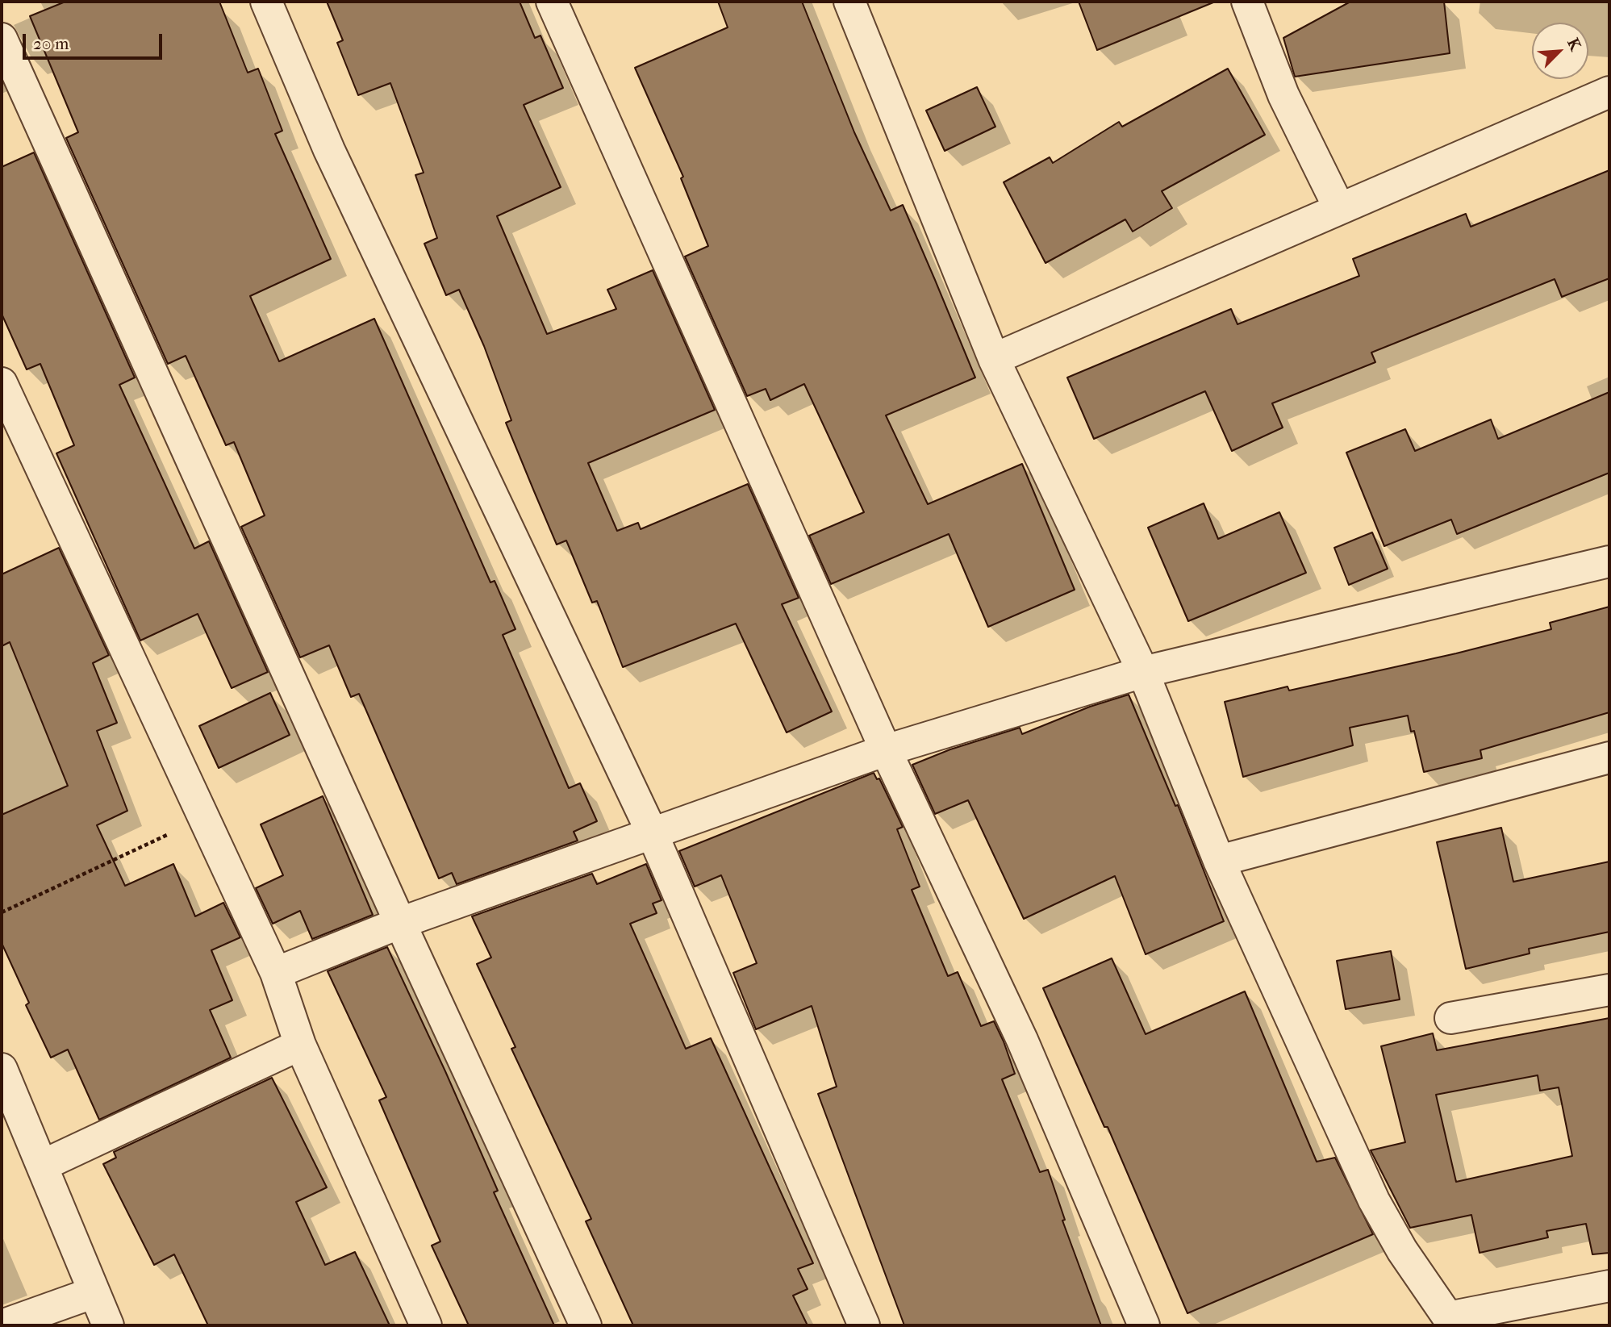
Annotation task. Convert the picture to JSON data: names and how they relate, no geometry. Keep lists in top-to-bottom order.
{
  "scale_bar": "20 m",
  "north": "top right"
}
